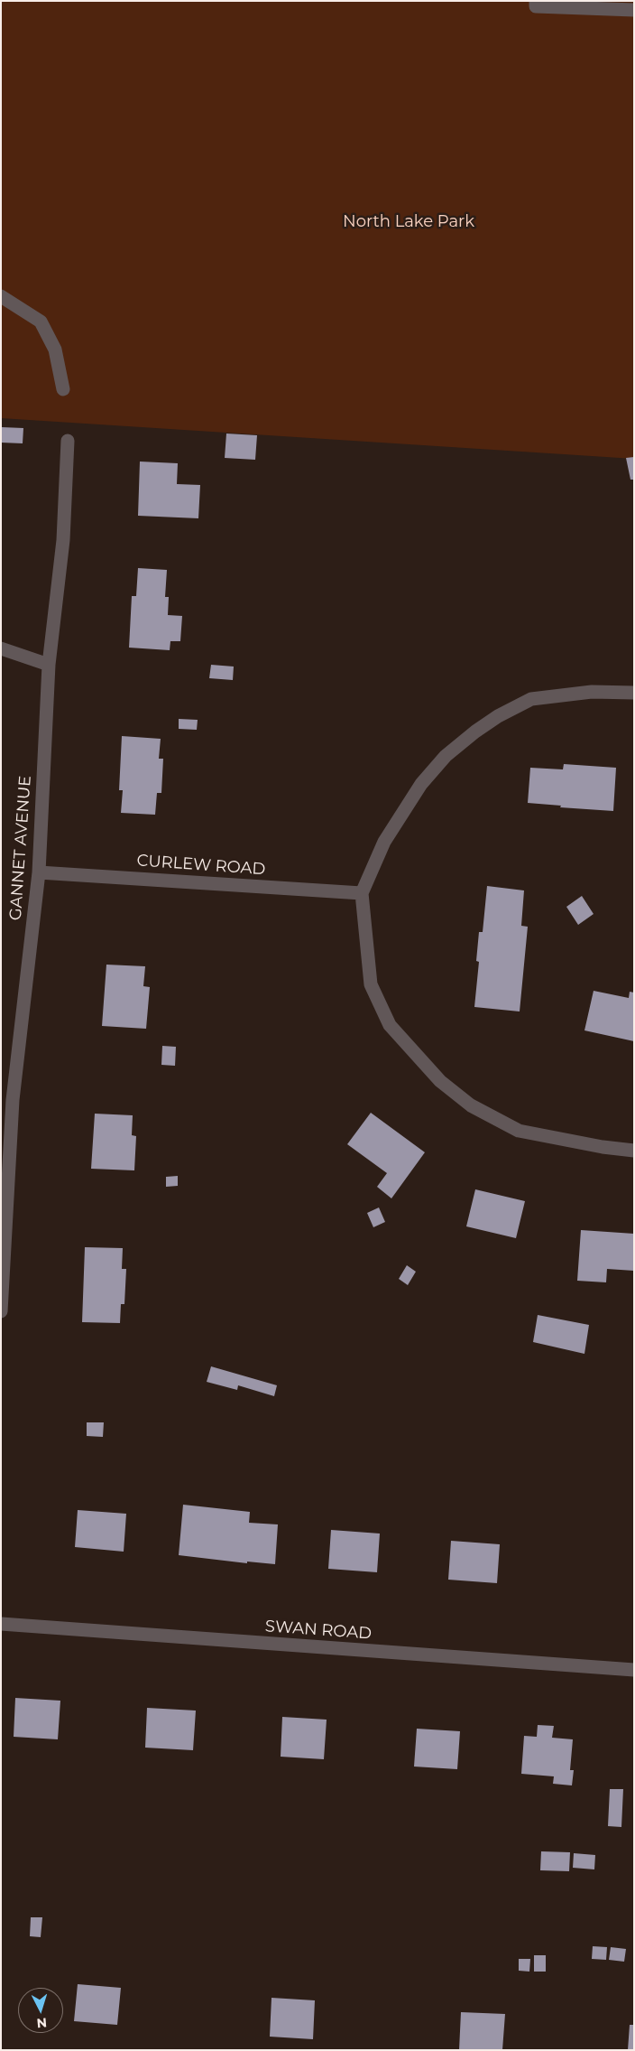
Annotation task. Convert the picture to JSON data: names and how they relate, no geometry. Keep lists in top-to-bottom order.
{
  "streets": {
    "street": ["GANNET AVENUE", "CURLEW ROAD", "SWAN ROAD"]
  },
  "crossings": [
    ["GANNET AVENUE", "CURLEW ROAD"]
  ],
  "parks": ["North Lake Park"],
  "north": "bottom"
}
